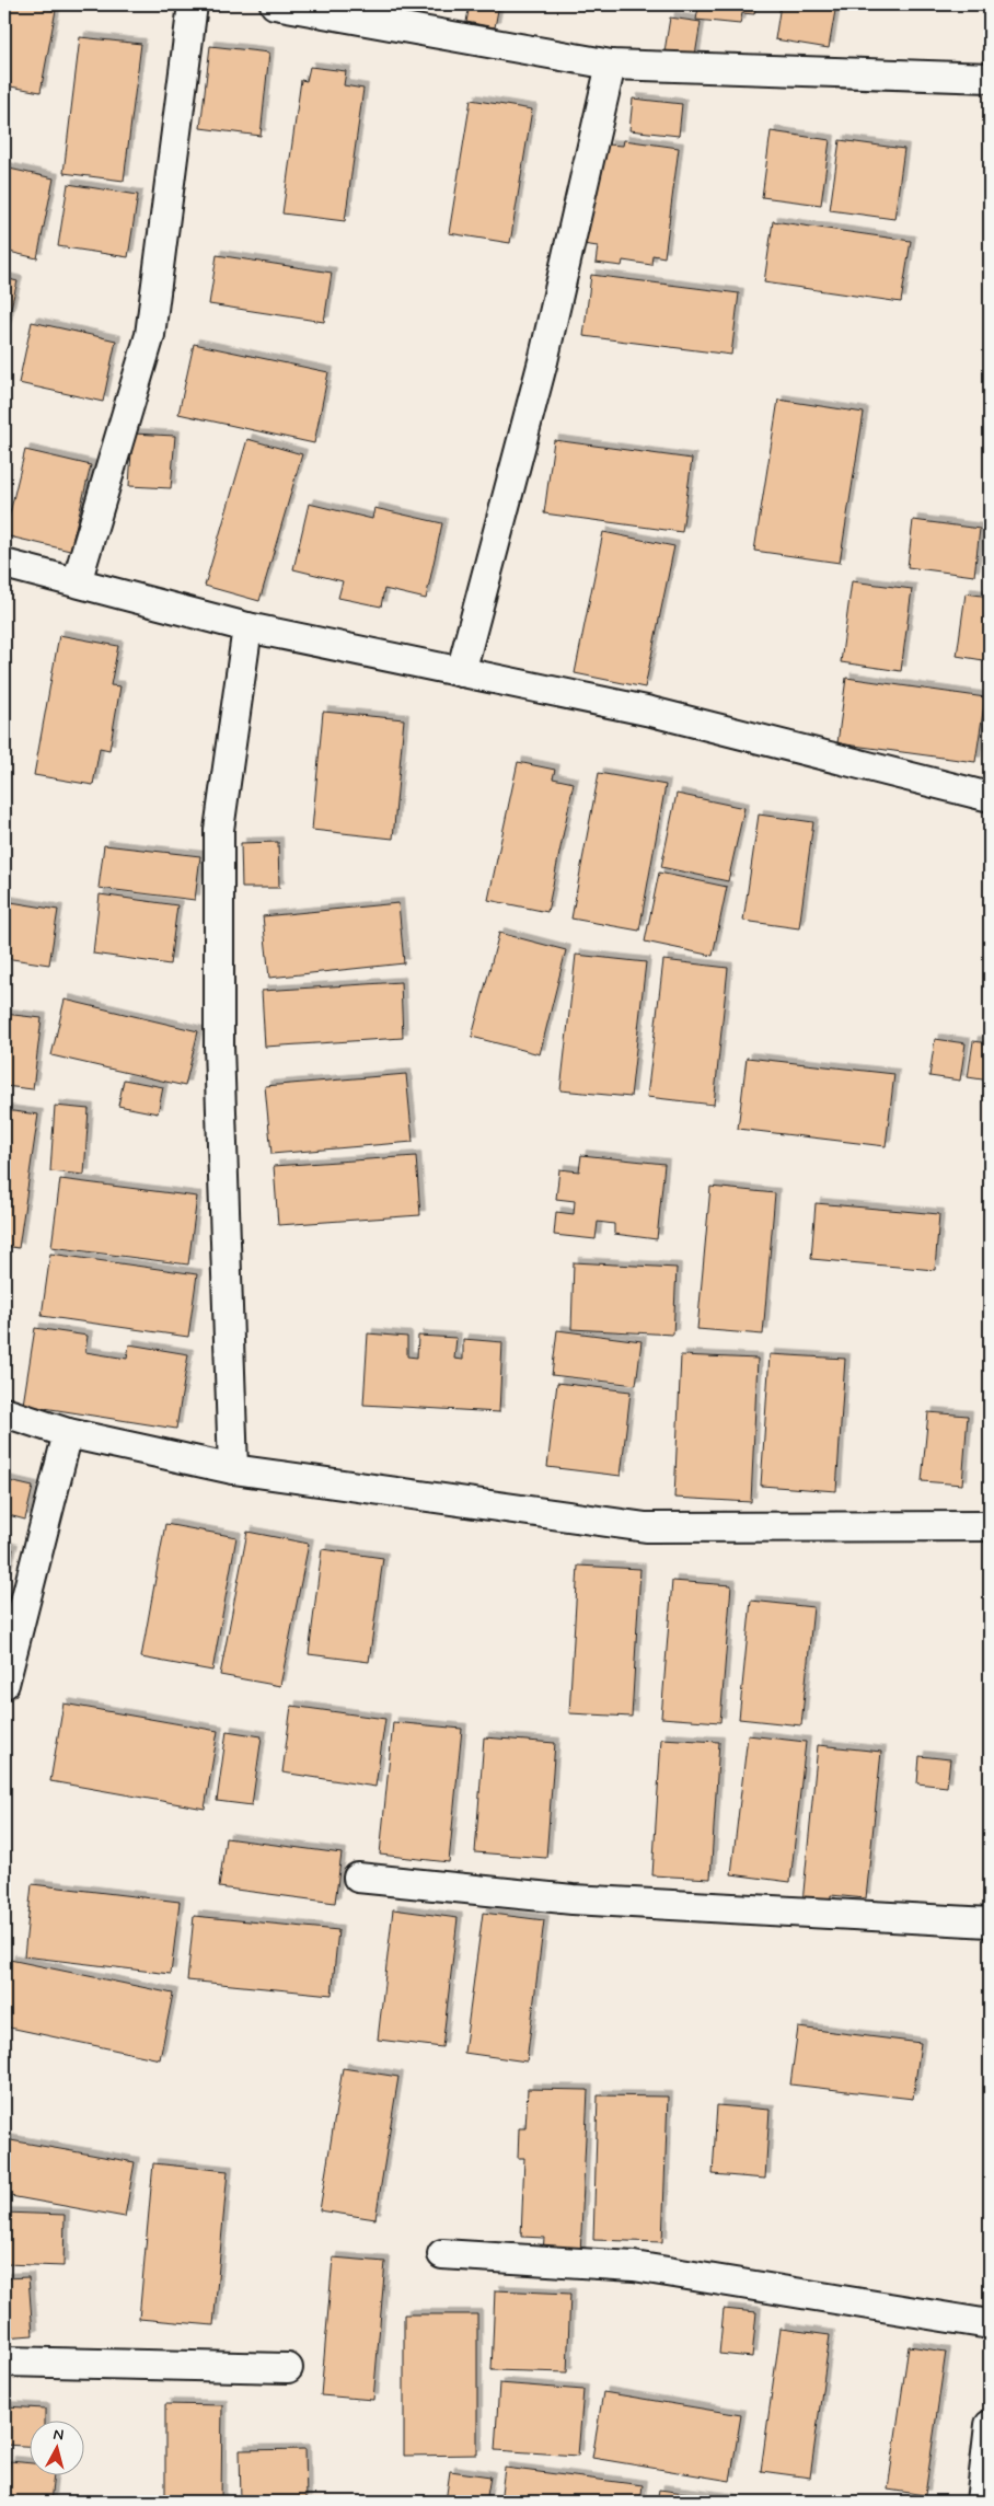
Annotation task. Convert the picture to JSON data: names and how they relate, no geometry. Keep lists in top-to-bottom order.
{
  "north": "top"
}
